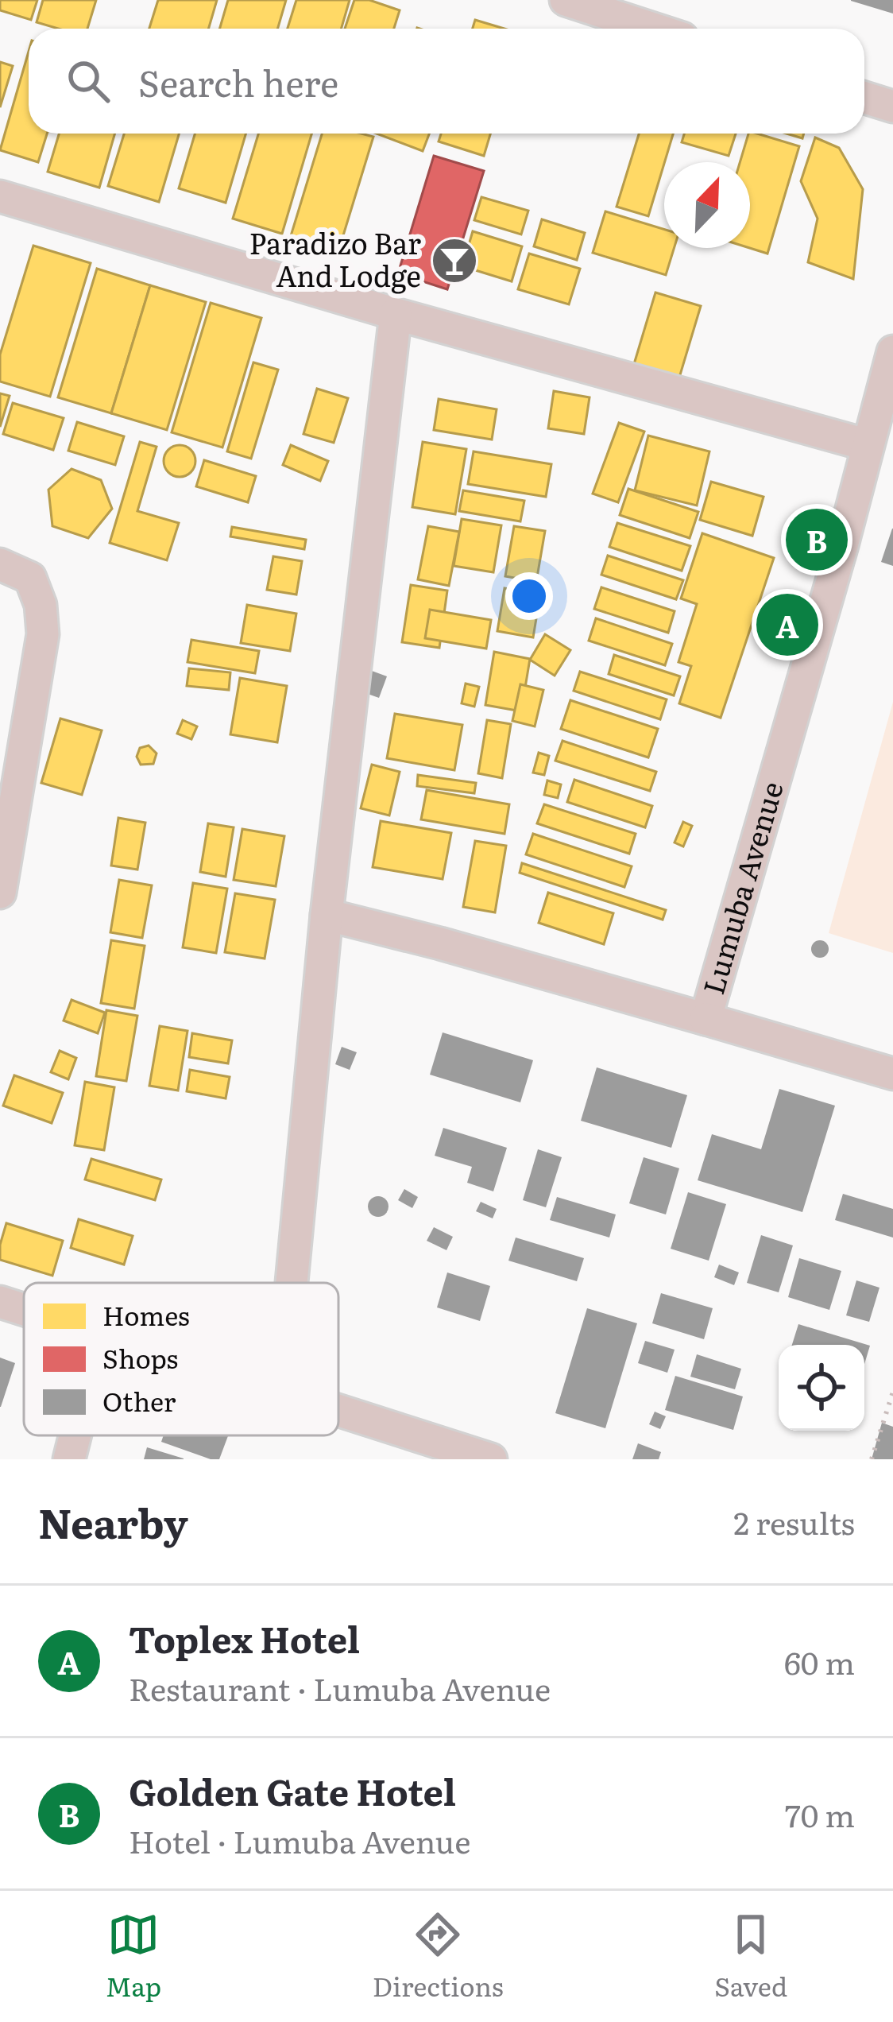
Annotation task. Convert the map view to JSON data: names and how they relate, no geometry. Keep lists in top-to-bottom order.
{
  "streets": {
    "street": ["Lumuba Avenue"]
  },
  "places": {
    "bar": ["Paradizo Bar And Lodge"]
  },
  "legend": ["Homes", "Shops", "Other"],
  "north": "top right",
  "page": {
    "search": "Search here",
    "pins": ["B", "A"],
    "heading": ["Nearby", "2 results"],
    "list": [
      {
        "mark": "A",
        "name": "Toplex Hotel",
        "note": "Restaurant · Lumuba Avenue",
        "value": "60 m"
      },
      {
        "mark": "B",
        "name": "Golden Gate Hotel",
        "note": "Hotel · Lumuba Avenue",
        "value": "70 m"
      }
    ],
    "nav": ["Map", "Directions", "Saved"]
  }
}
